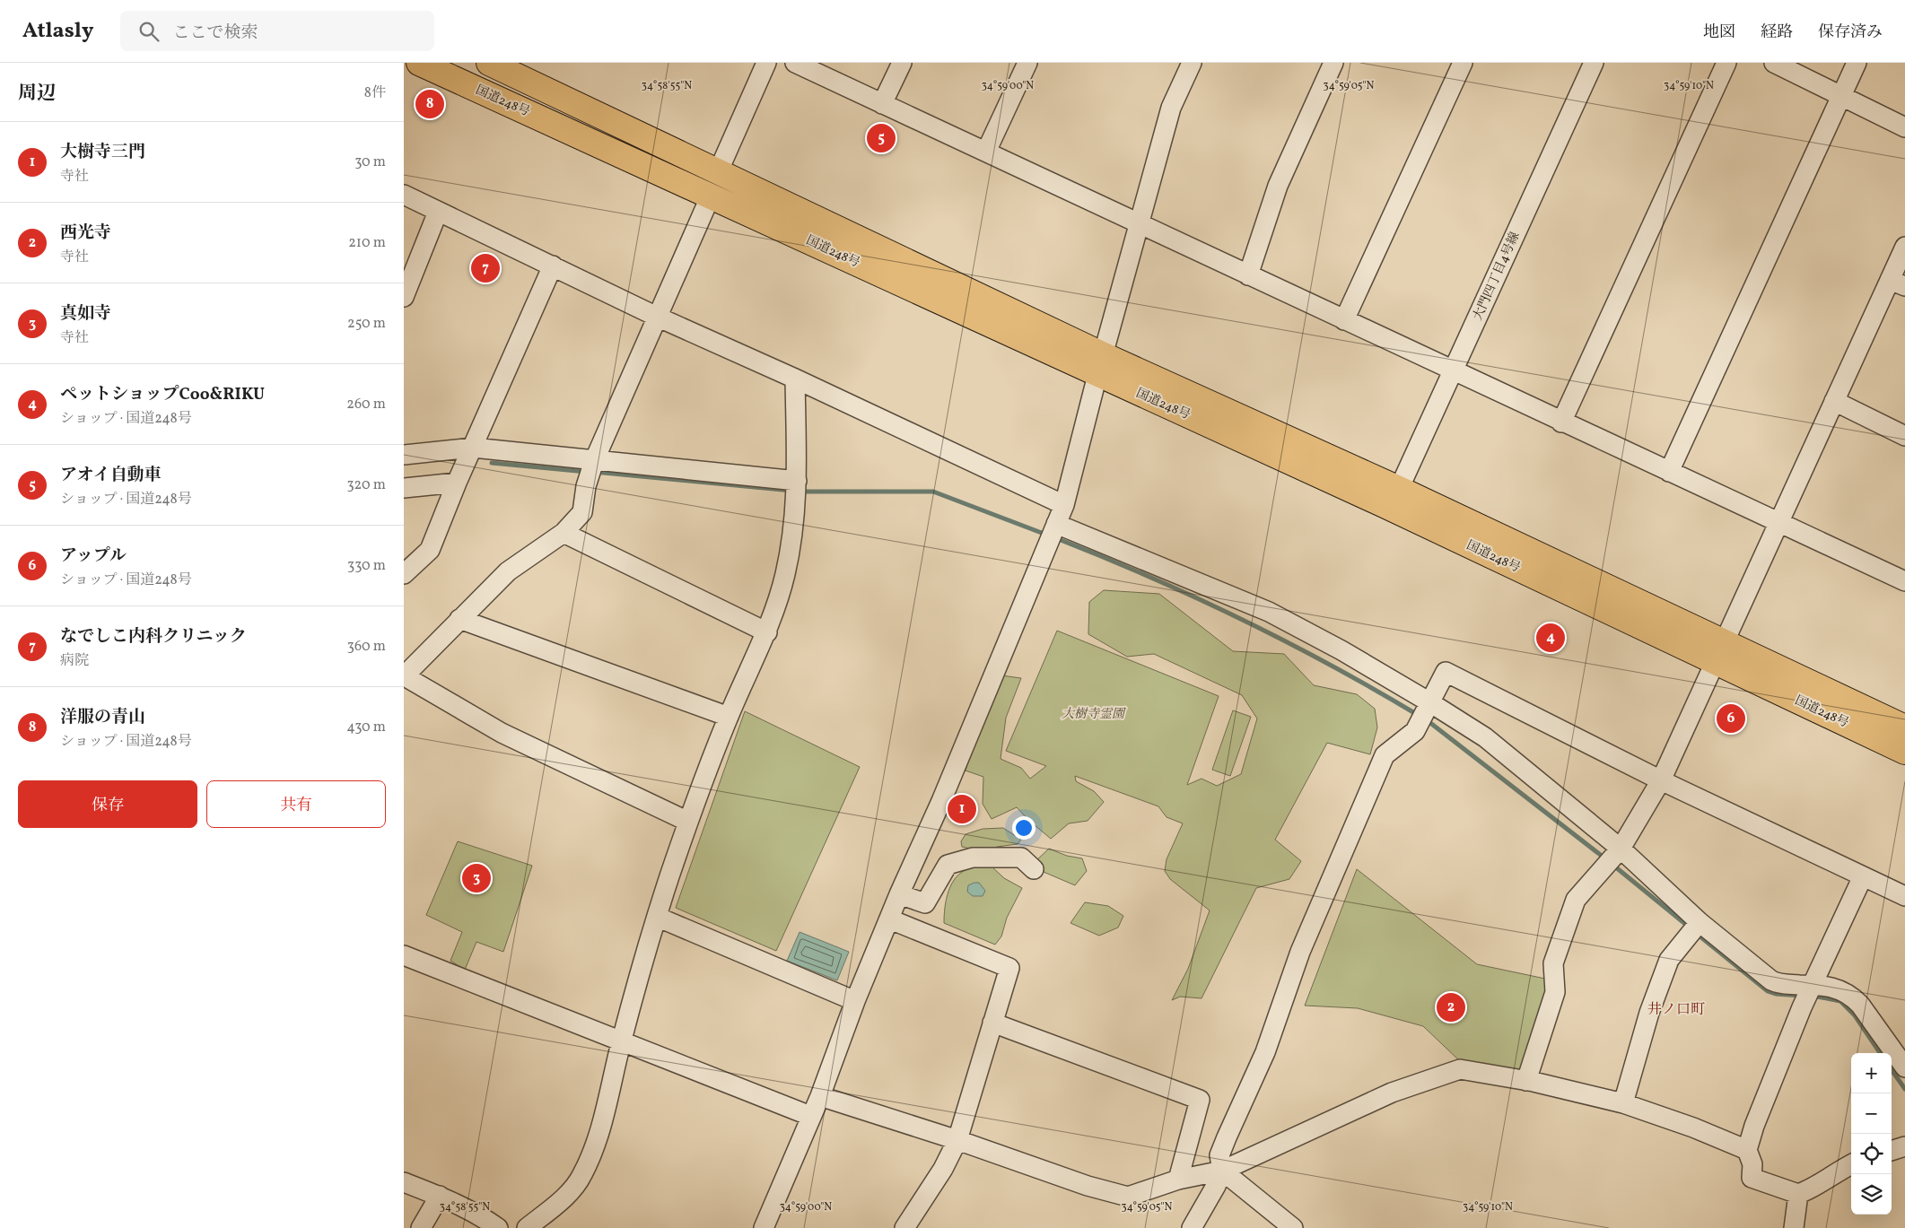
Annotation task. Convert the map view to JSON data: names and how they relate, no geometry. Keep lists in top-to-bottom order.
{
  "streets": {
    "highway": ["国道248号"],
    "street": ["大門四丁目4号線"]
  },
  "crossings": [
    ["国道248号", "大門四丁目4号線"]
  ],
  "districts": ["井ノ口町"],
  "parks": ["大樹寺霊園"],
  "page": {
    "header": "Atlasly",
    "search": "ここで検索",
    "nav": ["地図", "経路", "保存済み"],
    "heading": ["周辺", "8件"],
    "pins": [
      "8",
      "5",
      "7",
      "4",
      "6",
      "1",
      "3",
      "2"
    ],
    "list": [
      {
        "mark": "1",
        "name": "大樹寺三門",
        "note": "寺社",
        "value": "30 m"
      },
      {
        "mark": "2",
        "name": "西光寺",
        "note": "寺社",
        "value": "210 m"
      },
      {
        "mark": "3",
        "name": "真如寺",
        "note": "寺社",
        "value": "250 m"
      },
      {
        "mark": "4",
        "name": "ペットショップCoo&RIKU",
        "note": "ショップ · 国道248号",
        "value": "260 m"
      },
      {
        "mark": "5",
        "name": "アオイ自動車",
        "note": "ショップ · 国道248号",
        "value": "320 m"
      },
      {
        "mark": "6",
        "name": "アップル",
        "note": "ショップ · 国道248号",
        "value": "330 m"
      },
      {
        "mark": "7",
        "name": "なでしこ内科クリニック",
        "note": "病院",
        "value": "360 m"
      },
      {
        "mark": "8",
        "name": "洋服の青山",
        "note": "ショップ · 国道248号",
        "value": "430 m"
      }
    ],
    "buttons": ["保存", "共有"],
    "map_buttons": ["+", "−"]
  },
  "coordinates": [
    "34°58'55\"N",
    "34°59'00\"N",
    "34°59'05\"N",
    "34°59'10\"N"
  ]
}
